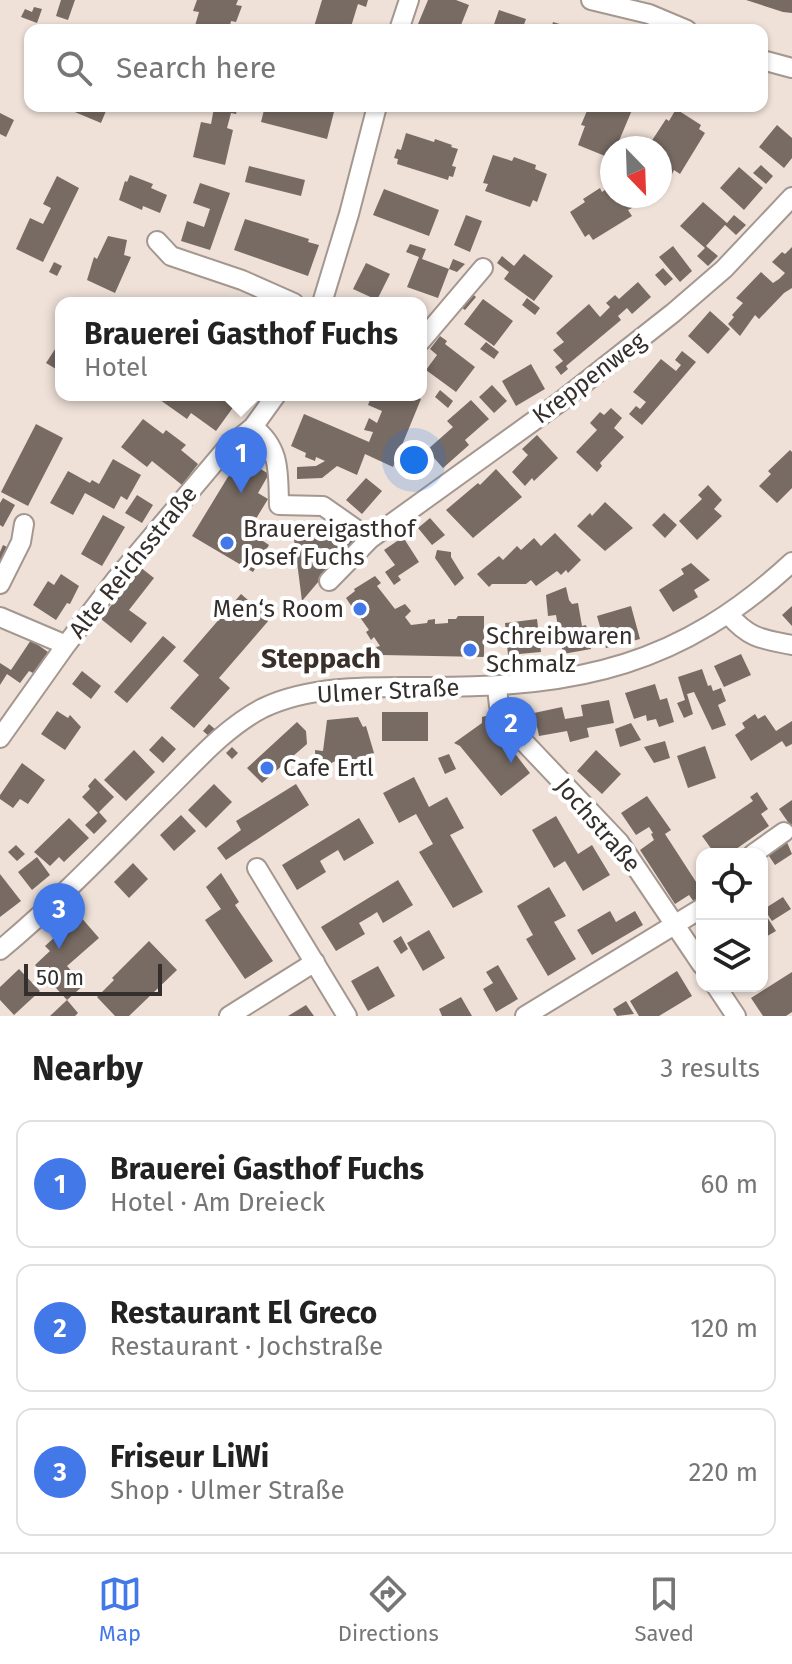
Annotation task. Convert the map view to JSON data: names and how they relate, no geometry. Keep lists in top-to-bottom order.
{
  "streets": {
    "street": [
      "Kreppenweg",
      "Alte Reichsstraße",
      "Ulmer Straße",
      "Jochstraße"
    ]
  },
  "crossings": [
    ["Ulmer Straße", "Jochstraße"]
  ],
  "districts": ["Steppach"],
  "places": [
    "Brauereigasthof Josef Fuchs",
    "Men‘s Room",
    "Schreibwaren Schmalz",
    "Cafe Ertl"
  ],
  "scale_bar": "50 m",
  "north": "bottom right",
  "page": {
    "search": "Search here",
    "popup": ["Brauerei Gasthof Fuchs", "Hotel"],
    "pins": ["1", "2", "3"],
    "scale": "50 m",
    "heading": ["Nearby", "3 results"],
    "list": [
      {
        "mark": "1",
        "name": "Brauerei Gasthof Fuchs",
        "note": "Hotel · Am Dreieck",
        "value": "60 m"
      },
      {
        "mark": "2",
        "name": "Restaurant El Greco",
        "note": "Restaurant · Jochstraße",
        "value": "120 m"
      },
      {
        "mark": "3",
        "name": "Friseur LiWi",
        "note": "Shop · Ulmer Straße",
        "value": "220 m"
      }
    ],
    "nav": ["Map", "Directions", "Saved"]
  }
}
